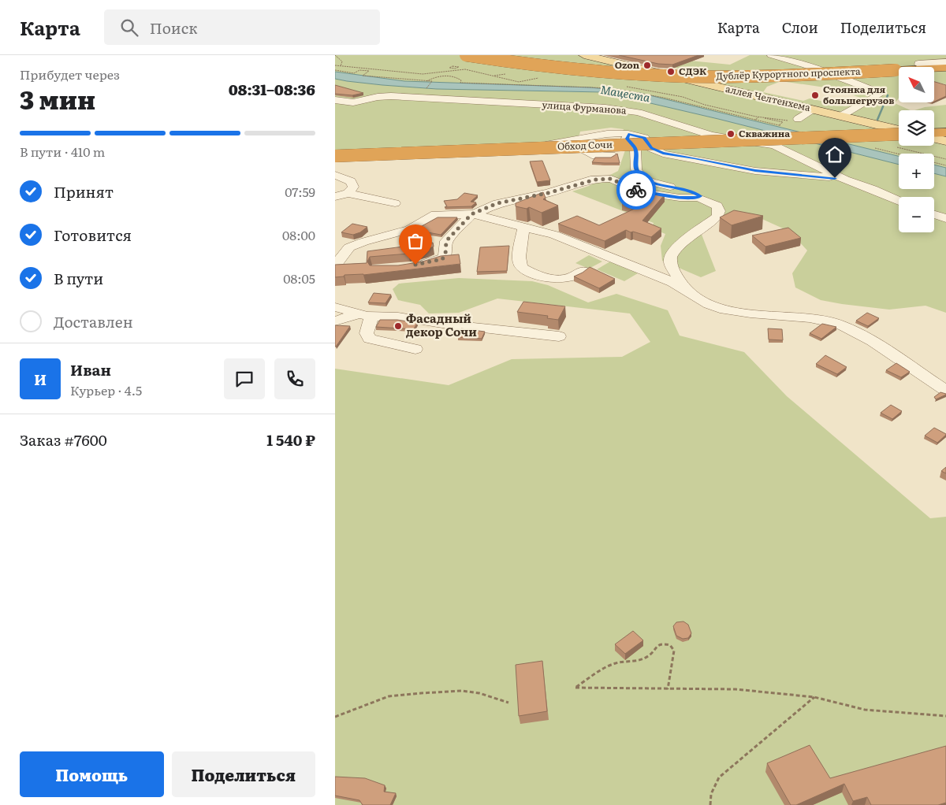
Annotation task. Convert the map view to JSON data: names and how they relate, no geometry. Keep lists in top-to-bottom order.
{
  "streets": {
    "highway": ["Дублёр Курортного проспекта", "Обход Сочи"],
    "main road": ["аллея Челтенхема"],
    "street": ["улица Фурманова"]
  },
  "water": ["Мацеста"],
  "places": [
    "Ozon",
    "СДЭК",
    "Стоянка для большегрузов",
    "Скважина",
    "Фасадный декор Сочи"
  ],
  "north": "top left",
  "page": {
    "header": "Карта",
    "search": "Поиск",
    "nav": ["Карта", "Слои", "Поделиться"],
    "heading": ["3 мин", "Прибудет через", "08:31–08:36"],
    "panel": [
      "Иван",
      "Курьер · 4.5",
      "Заказ #7600",
      "1 540 ₽"
    ],
    "map_buttons": ["+", "−"],
    "bar": "В пути · 410 m",
    "list": [
      ["Принят", "07:59"],
      ["Готовится", "08:00"],
      ["В пути", "08:05"],
      "Доставлен"
    ],
    "round": "И",
    "buttons": ["Помощь", "Поделиться"]
  }
}
